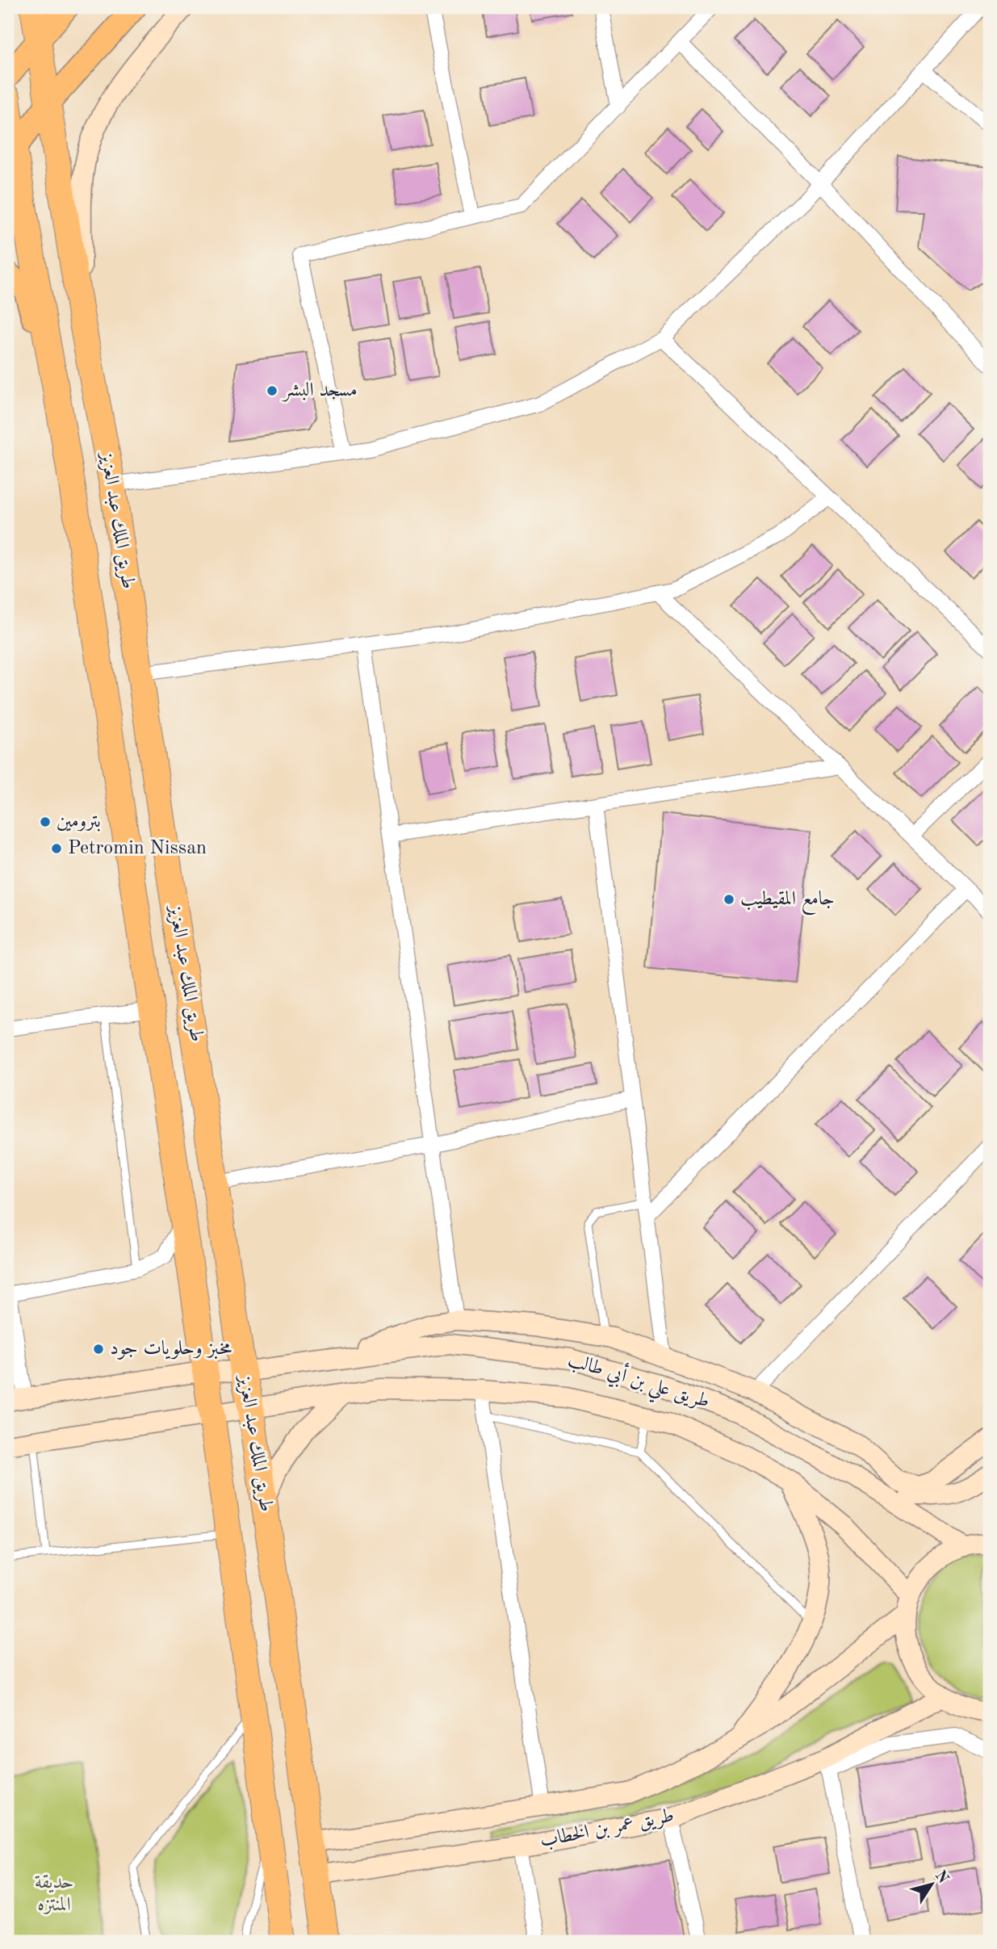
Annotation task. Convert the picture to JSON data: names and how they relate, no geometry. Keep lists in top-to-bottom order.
{
  "streets": {
    "highway": ["طريق الملك عبد العزيز"],
    "main road": ["طريق علي بن أبي طالب", "طريق عمر بن الخطاب"]
  },
  "crossings": [
    ["طريق الملك عبد العزيز", "طريق علي بن أبي طالب"],
    ["طريق الملك عبد العزيز", "طريق عمر بن الخطاب"]
  ],
  "parks": ["حديقة المنتزه"],
  "places": [
    "مسجد البشر",
    "بترومين",
    "Petromin Nissan",
    "جامع المقيطيب",
    "مخبز وحلويات جود"
  ],
  "north": "top right"
}
